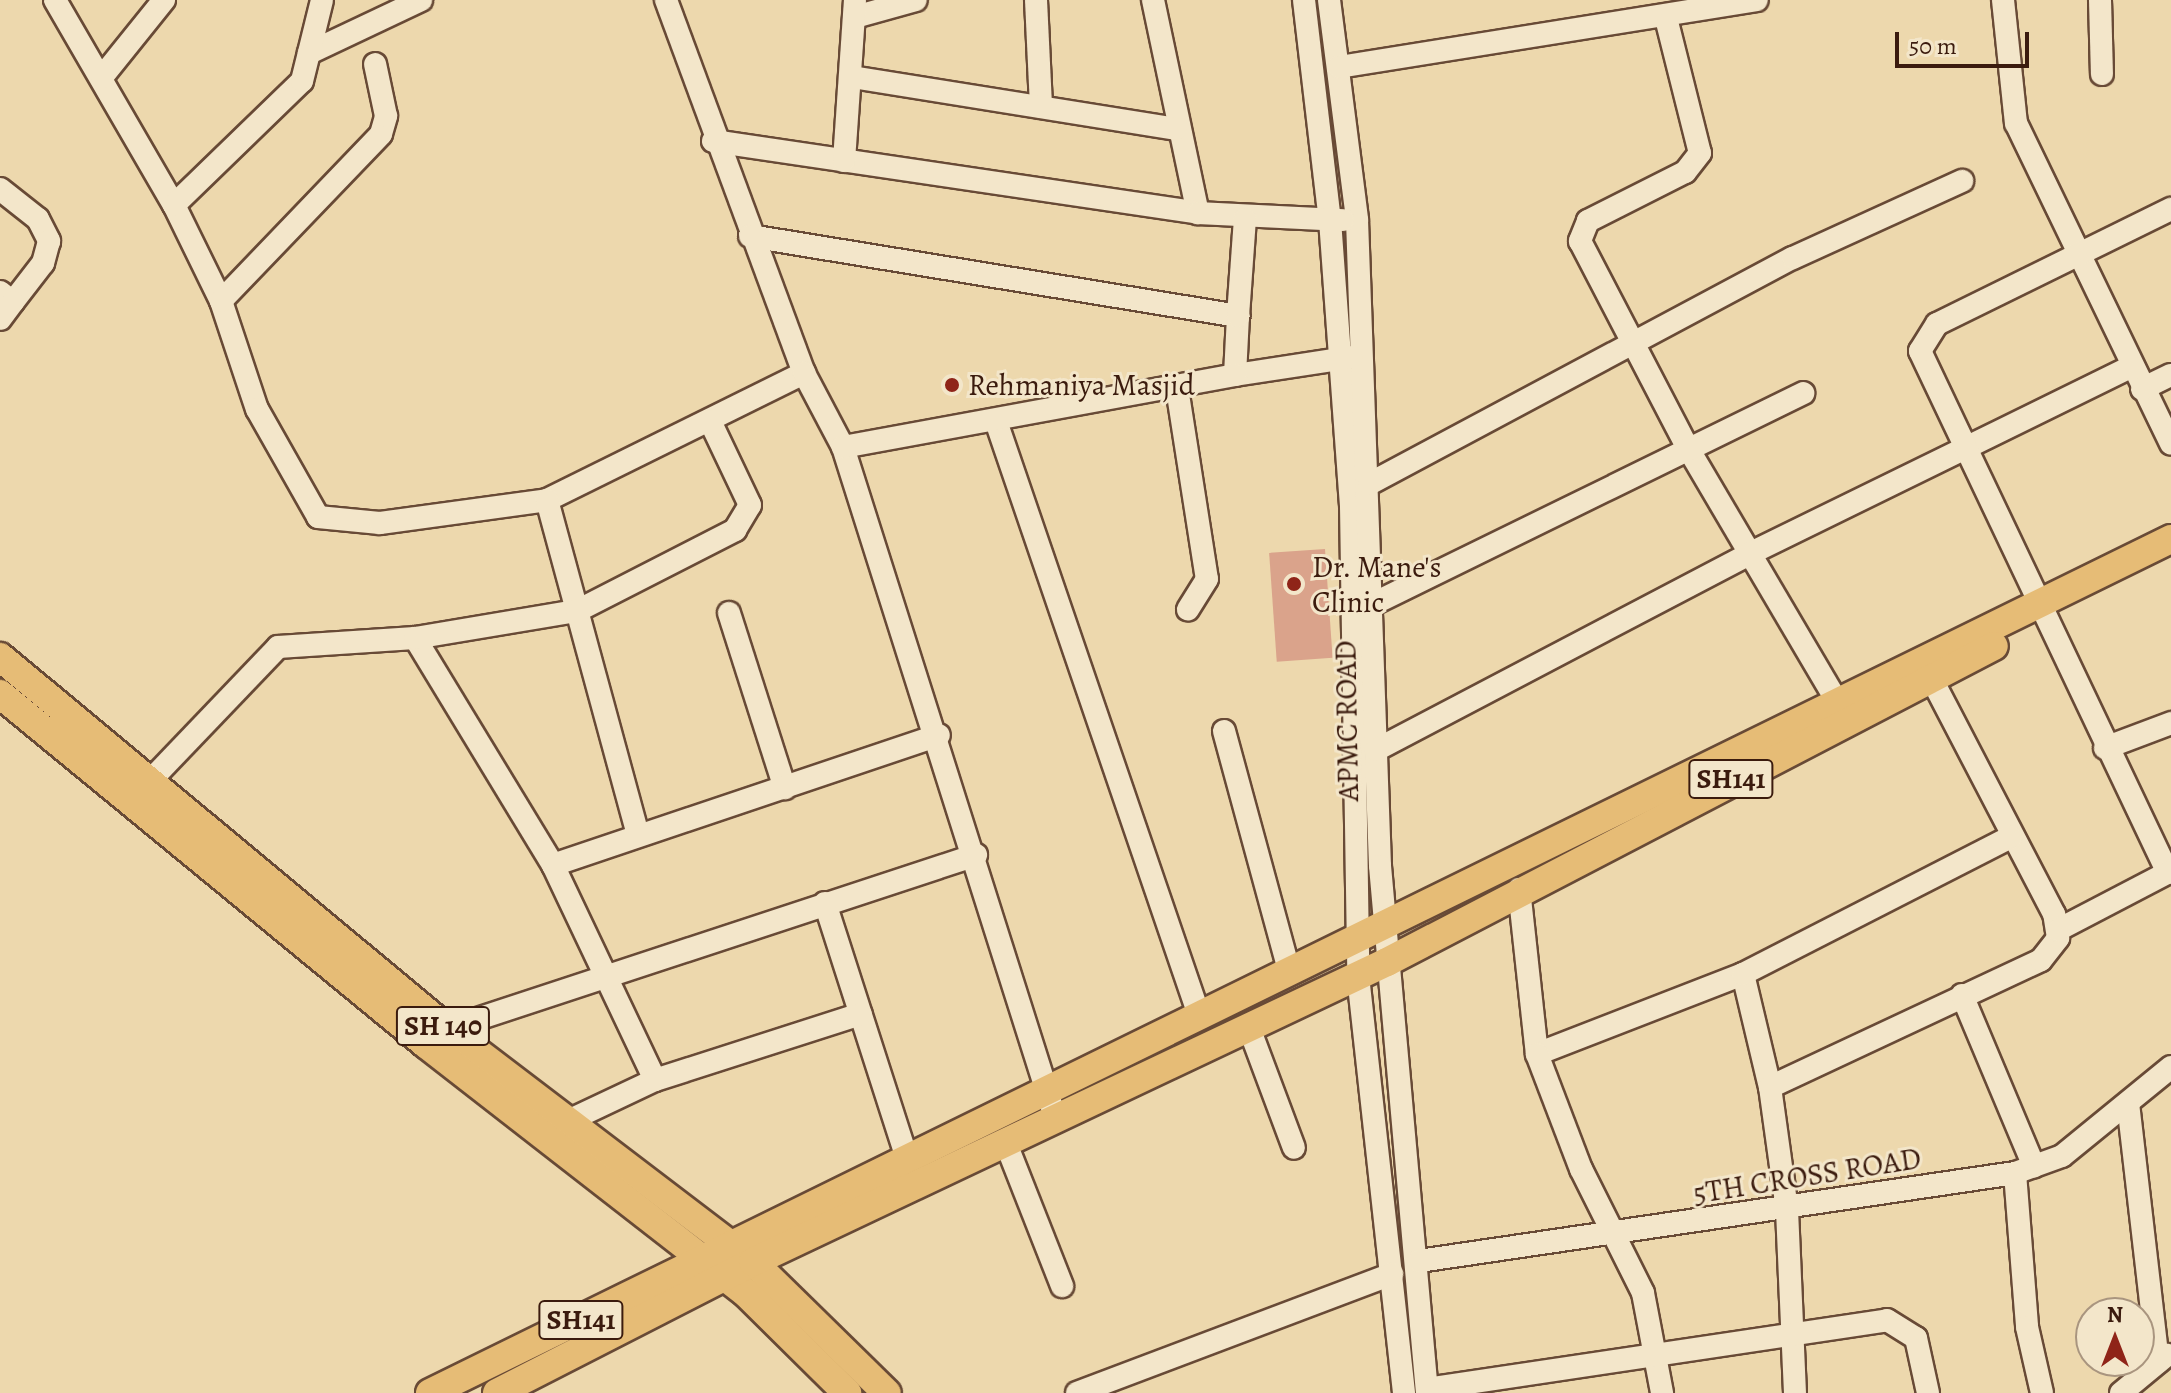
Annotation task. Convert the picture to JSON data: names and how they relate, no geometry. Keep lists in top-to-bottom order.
{
  "streets": {
    "main road": ["SH141", "SH 140"],
    "street": ["APMC ROAD", "5TH CROSS ROAD"]
  },
  "crossings": [
    ["APMC ROAD", "SH141"],
    ["APMC ROAD", "5TH CROSS ROAD"],
    ["SH141", "SH 140"]
  ],
  "places": ["Rehmaniya Masjid", "Dr. Mane's Clinic"],
  "scale_bar": "50 m",
  "north": "top"
}
